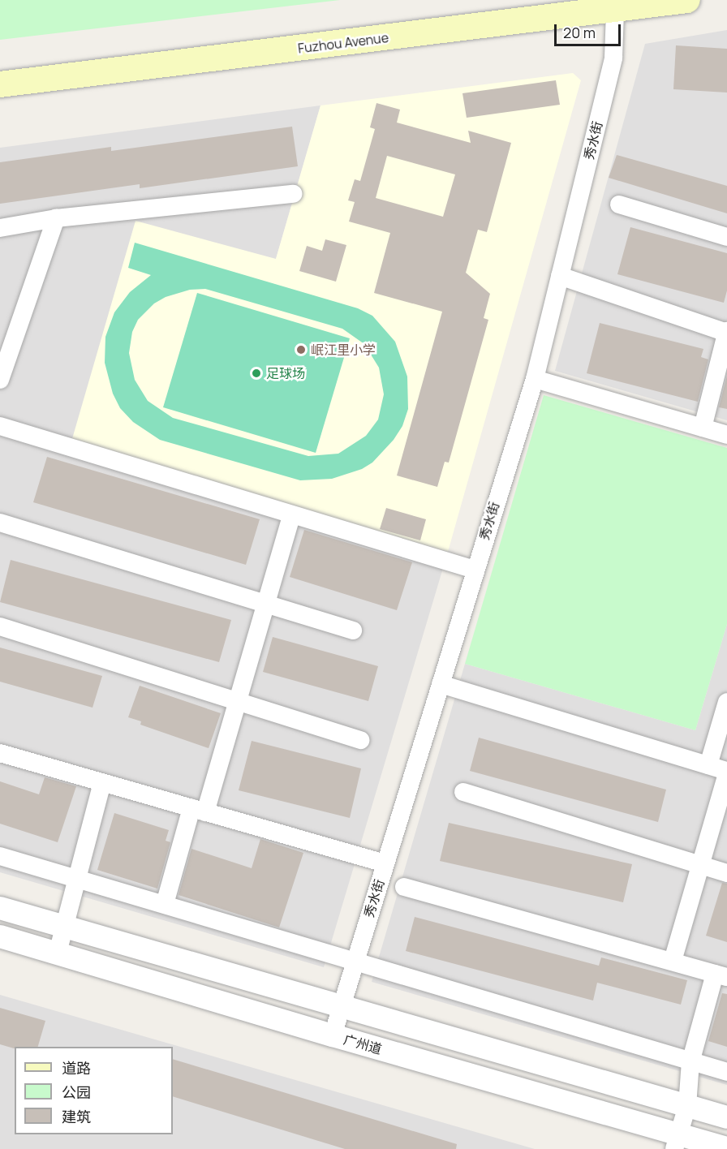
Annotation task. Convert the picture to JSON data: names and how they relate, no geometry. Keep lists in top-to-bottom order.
{
  "streets": {
    "main road": ["Fuzhou Avenue"],
    "street": ["秀水街", "广州道"]
  },
  "crossings": [
    ["Fuzhou Avenue", "秀水街"],
    ["秀水街", "广州道"]
  ],
  "places": ["岷江里小学", "足球场"],
  "legend": ["道路", "公园", "建筑"],
  "scale_bar": "20 m"
}
